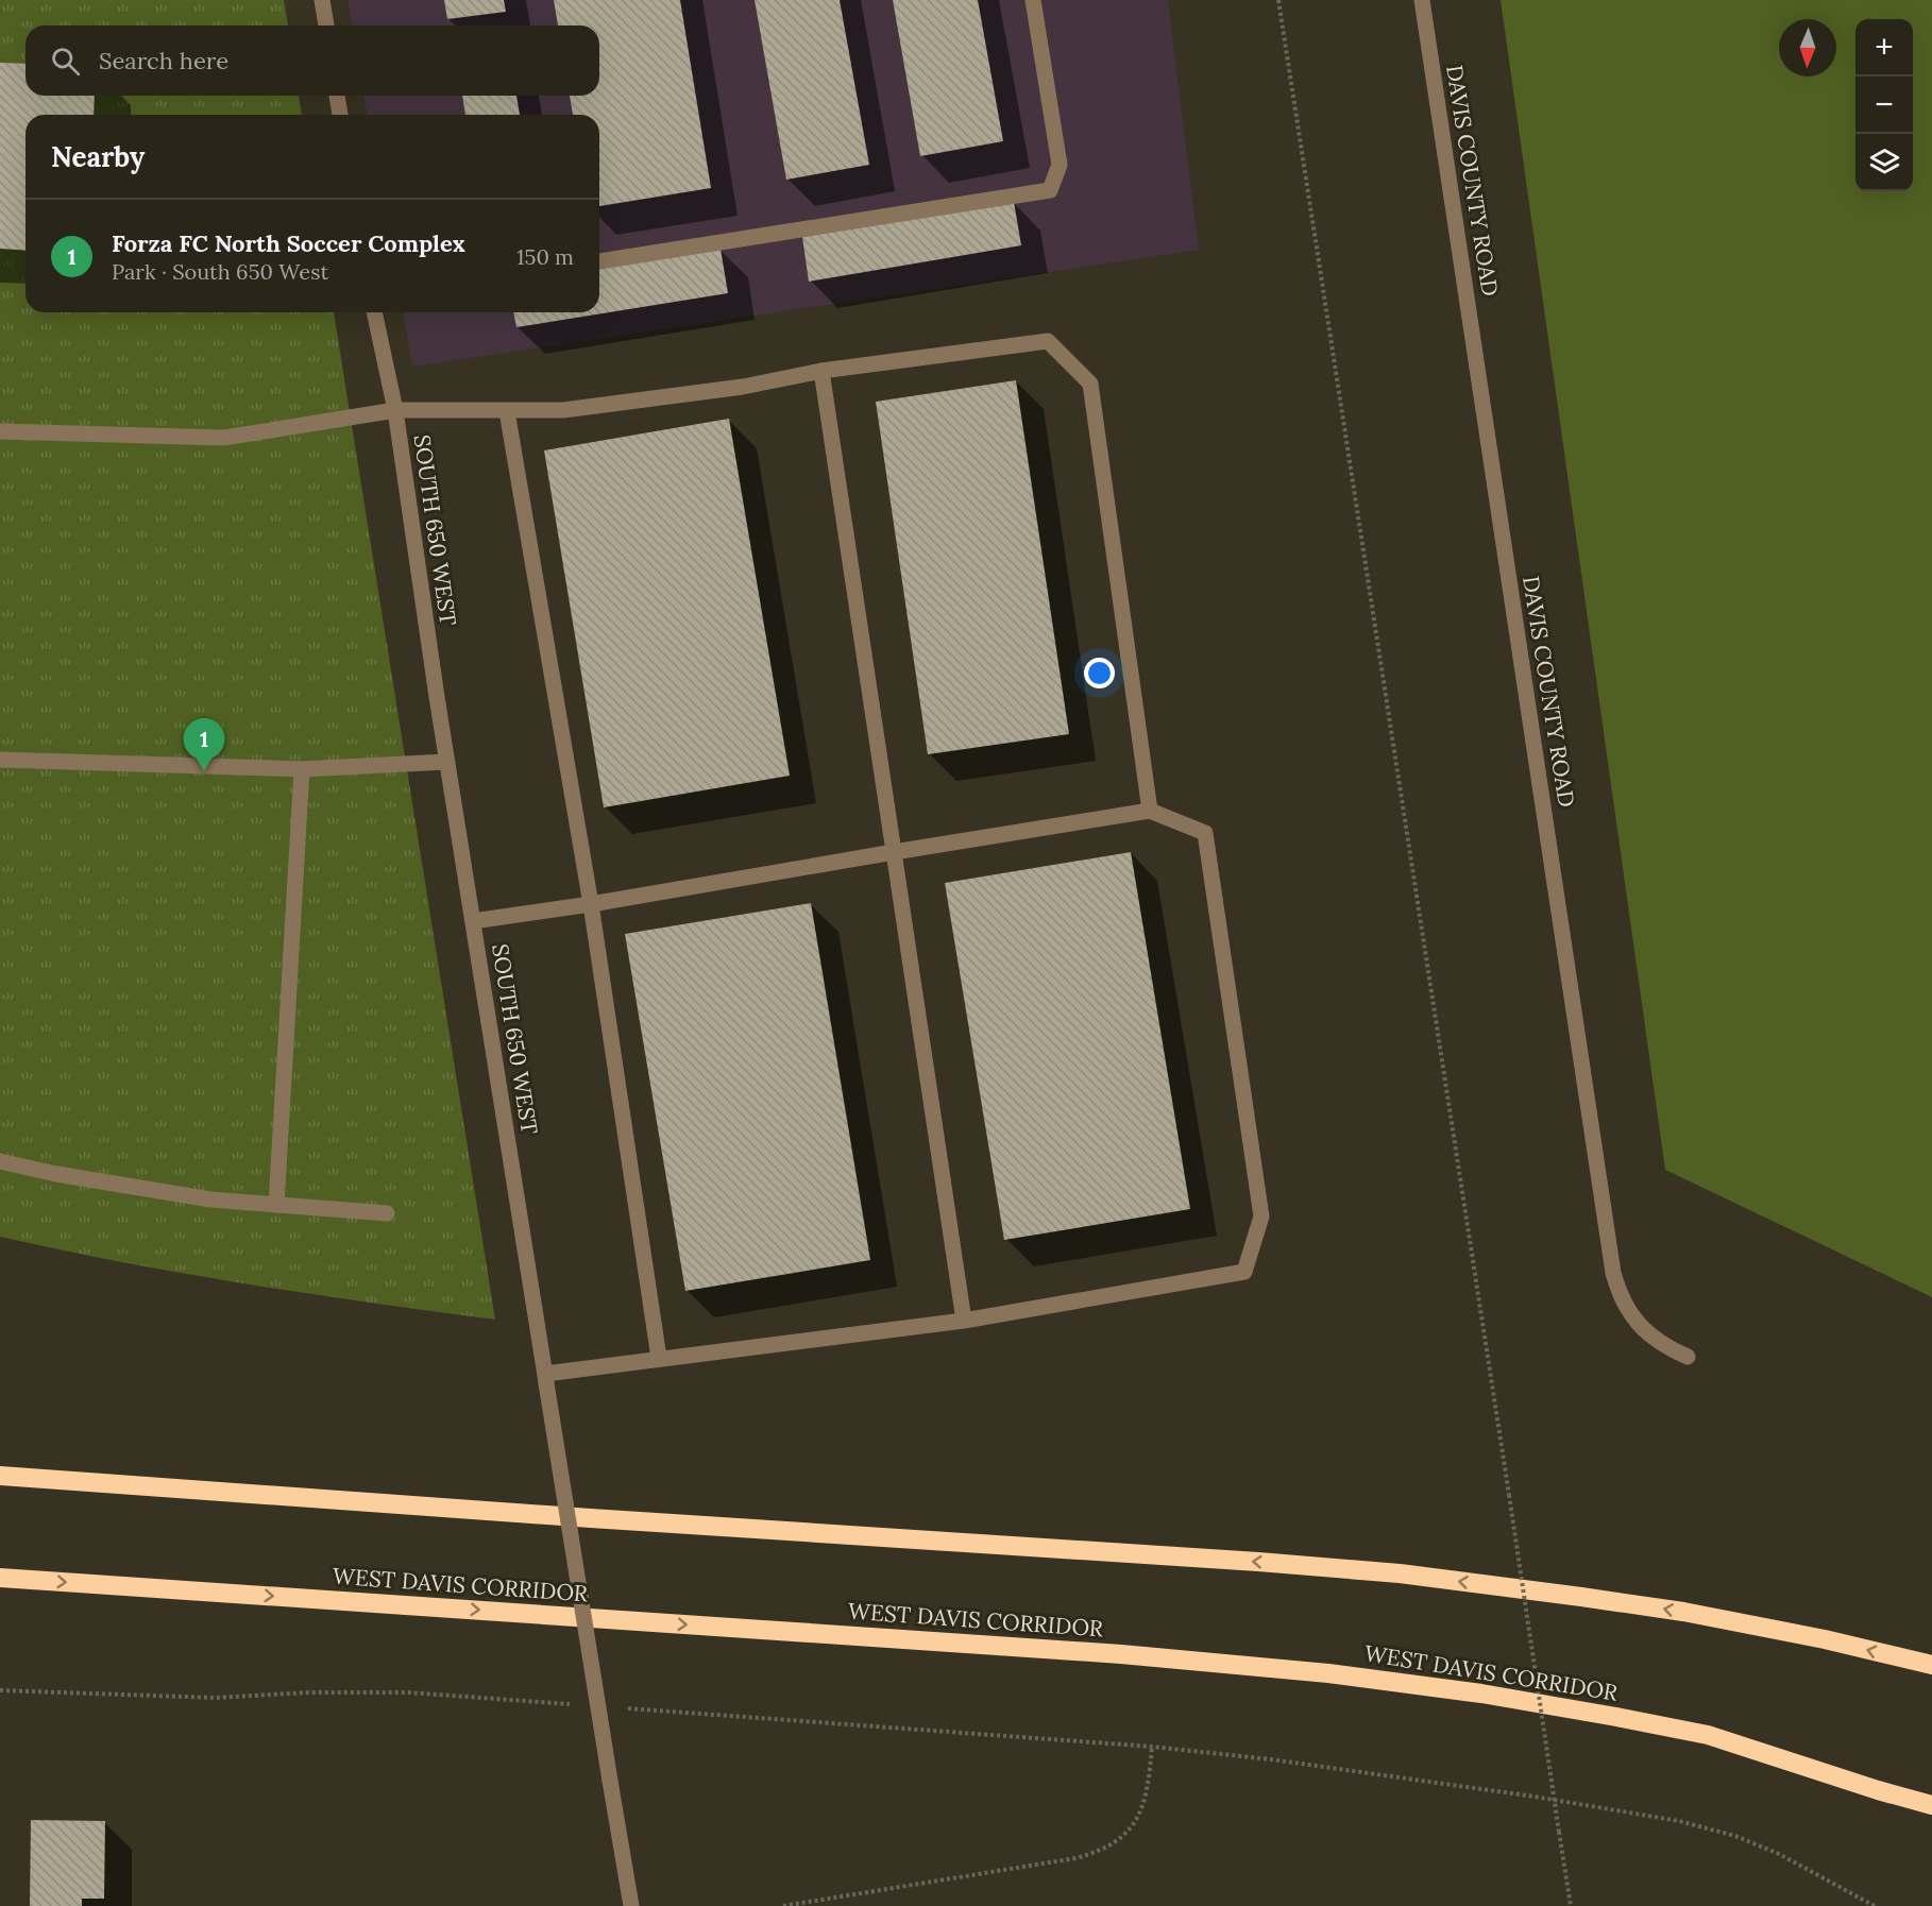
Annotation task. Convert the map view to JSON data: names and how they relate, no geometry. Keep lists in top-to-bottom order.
{
  "streets": {
    "highway": ["WEST DAVIS CORRIDOR"],
    "street": ["DAVIS COUNTY ROAD", "SOUTH 650 WEST"]
  },
  "north": "bottom",
  "page": {
    "map_buttons": ["+", "−"],
    "search": "Search here",
    "heading": "Nearby",
    "list": [
      {
        "mark": "1",
        "name": "Forza FC North Soccer Complex",
        "note": "Park · South 650 West",
        "value": "150 m"
      }
    ],
    "pins": "1"
  }
}
